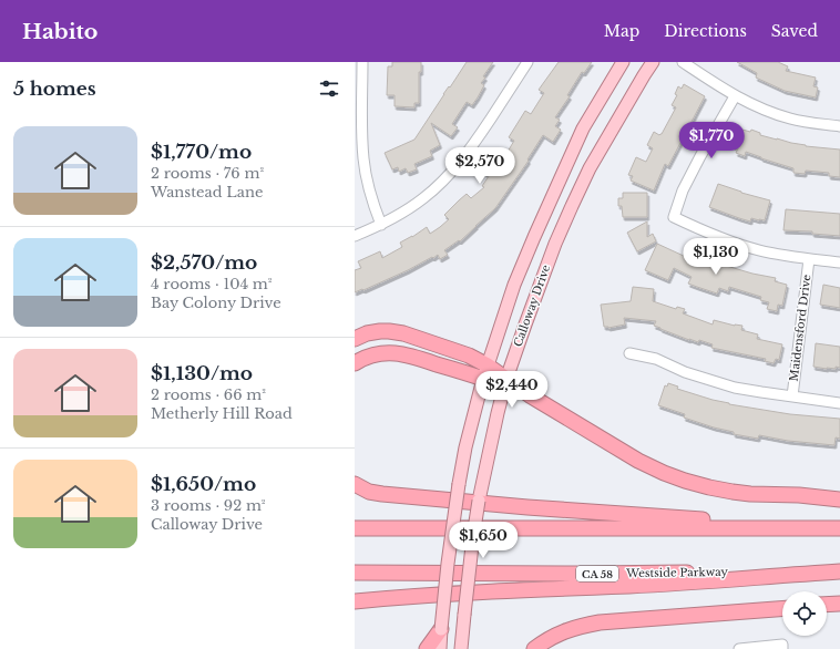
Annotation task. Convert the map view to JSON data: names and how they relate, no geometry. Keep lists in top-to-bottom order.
{
  "streets": {
    "highway": ["Westside Parkway", "CA 58"],
    "main road": ["Calloway Drive"],
    "street": ["Maidensford Drive"]
  },
  "page": {
    "header": "Habito",
    "nav": ["Map", "Directions", "Saved"],
    "heading": "5 homes",
    "list": [
      {
        "name": "$1,770/mo",
        "note": "2 rooms · 76 m² · Wanstead Lane"
      },
      {
        "name": "$2,570/mo",
        "note": "4 rooms · 104 m² · Bay Colony Drive"
      },
      {
        "name": "$1,130/mo",
        "note": "2 rooms · 66 m² · Metherly Hill Road"
      },
      {
        "name": "$1,650/mo",
        "note": "3 rooms · 92 m² · Calloway Drive"
      }
    ],
    "price": [
      "$1,770",
      "$2,570",
      "$1,130",
      "$2,440",
      "$1,650"
    ]
  }
}
